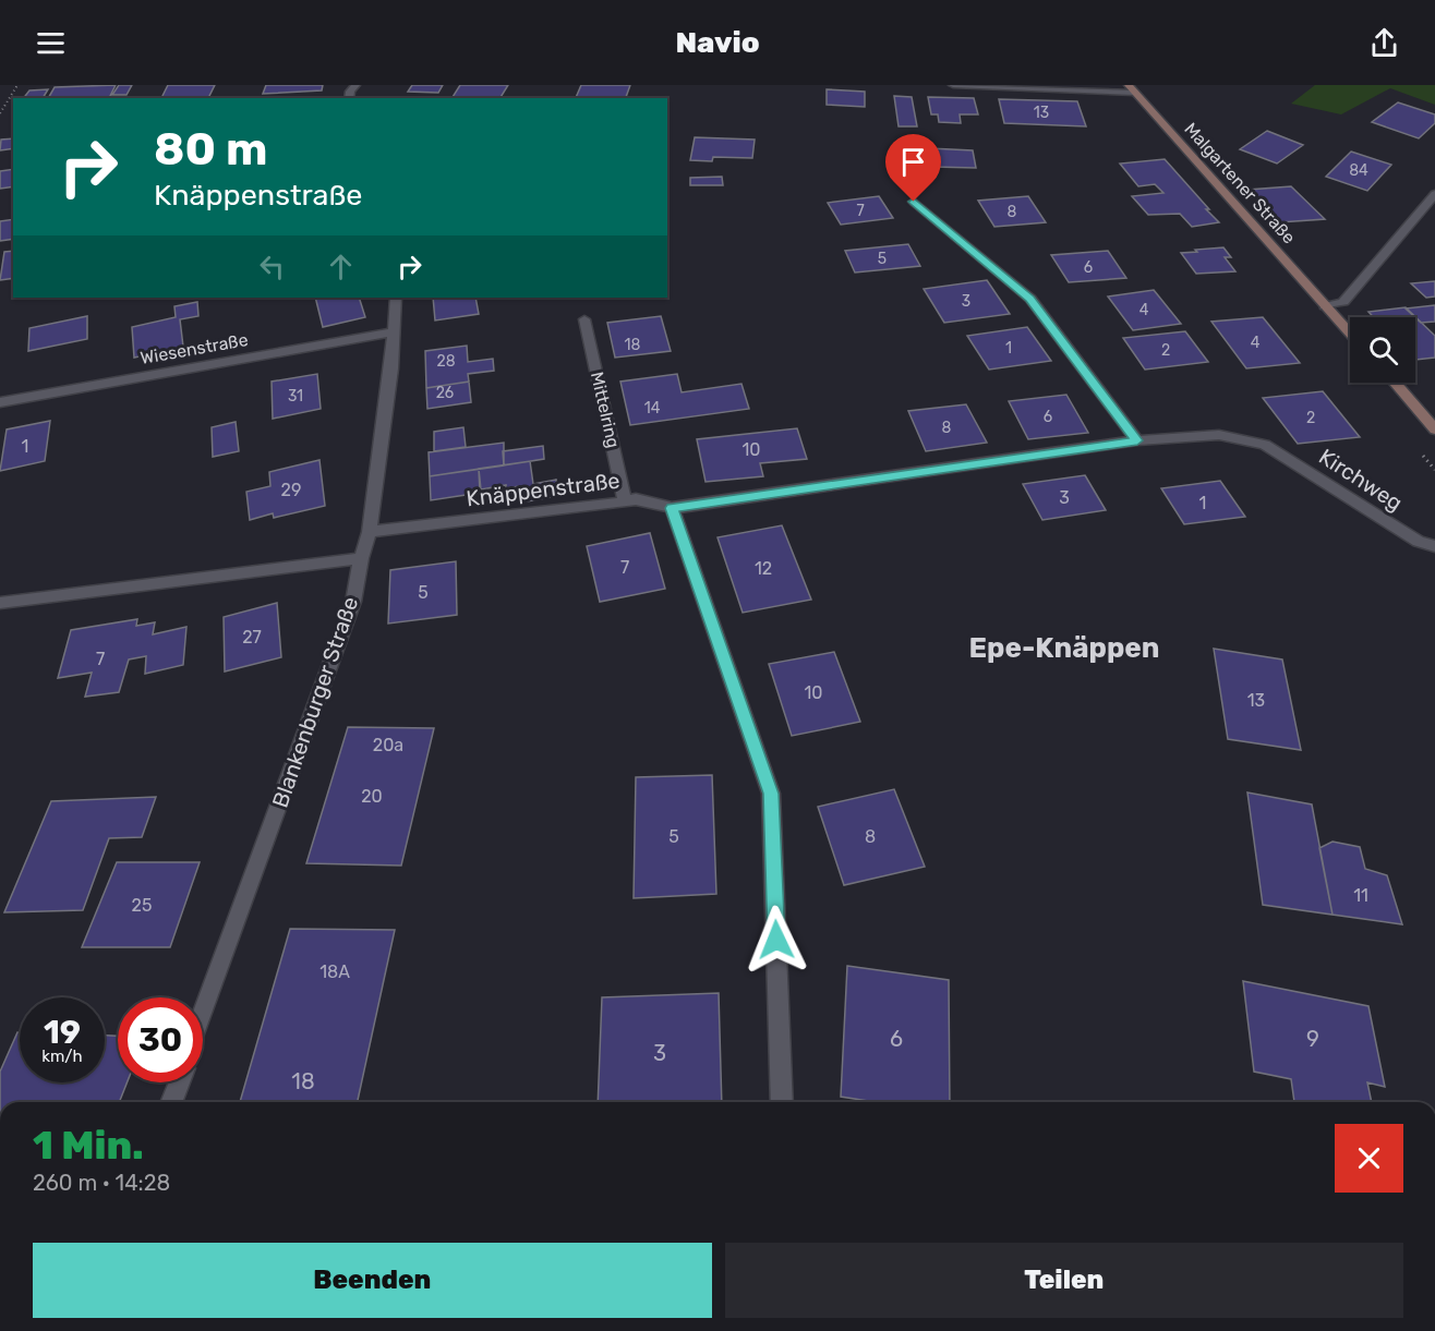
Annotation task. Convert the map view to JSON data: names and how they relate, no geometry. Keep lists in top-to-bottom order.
{
  "streets": {
    "street": [
      "Malgartener Straße",
      "Wiesenstraße",
      "Mittelring",
      "Kirchweg",
      "Knäppenstraße",
      "Blankenburger Straße"
    ]
  },
  "crossings": [
    ["Wiesenstraße", "Blankenburger Straße"],
    ["Mittelring", "Knäppenstraße"],
    ["Kirchweg", "Knäppenstraße"],
    ["Knäppenstraße", "Blankenburger Straße"]
  ],
  "districts": ["Epe-Knäppen"],
  "house_numbers": [
    "13",
    "84",
    "7",
    "8",
    "5",
    "6",
    "3",
    "4",
    "4",
    "18",
    "1",
    "2",
    "28",
    "26",
    "31",
    "14",
    "6",
    "2",
    "8",
    "1",
    "10",
    "29",
    "3",
    "1",
    "7",
    "12",
    "5",
    "27",
    "7",
    "10",
    "13",
    "20a",
    "20",
    "5",
    "8",
    "11",
    "25",
    "18A",
    "6",
    "9",
    "3",
    "18"
  ],
  "page": {
    "header": "Navio",
    "turn": ["80 m", "Knäppenstraße"],
    "speed": "19 km/h",
    "limit": "30",
    "heading": ["1 Min.", "260 m · 14:28"],
    "buttons": ["Beenden", "Teilen"]
  }
}
